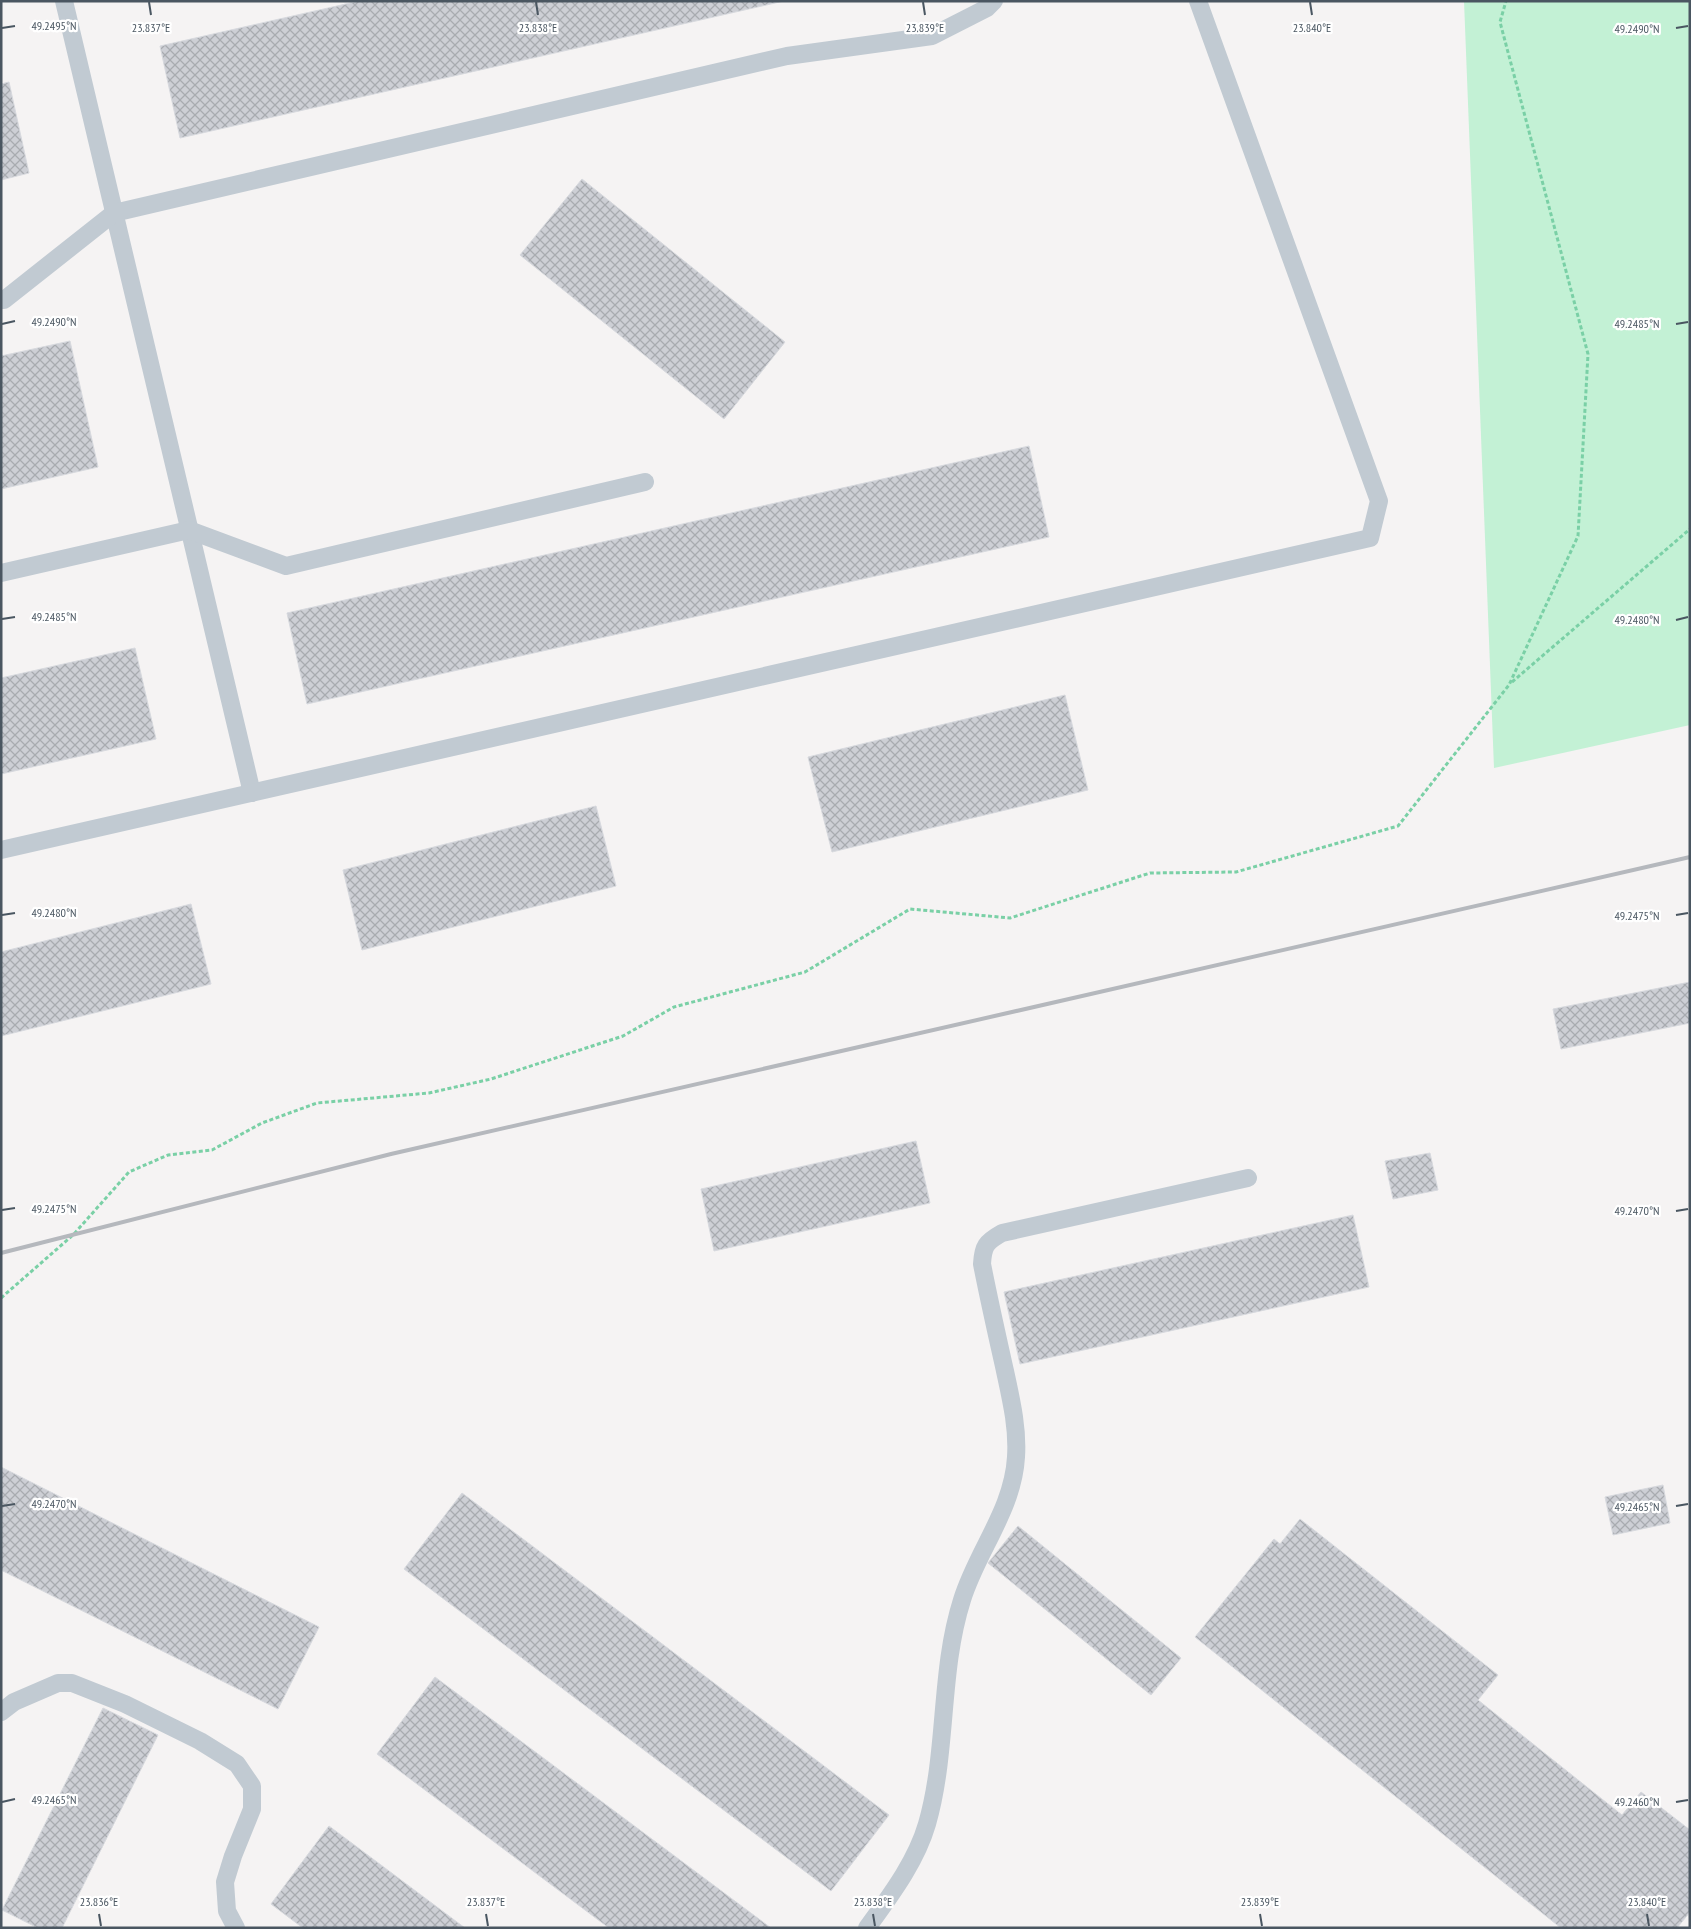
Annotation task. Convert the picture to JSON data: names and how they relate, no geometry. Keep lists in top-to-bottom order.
{
  "coordinates": [
    "49.2495°N",
    "23.837°E",
    "23.838°E",
    "23.839°E",
    "23.840°E",
    "49.2490°N",
    "49.2485°N",
    "49.2480°N",
    "49.2475°N",
    "49.2470°N",
    "49.2465°N",
    "49.2460°N",
    "23.836°E"
  ]
}
